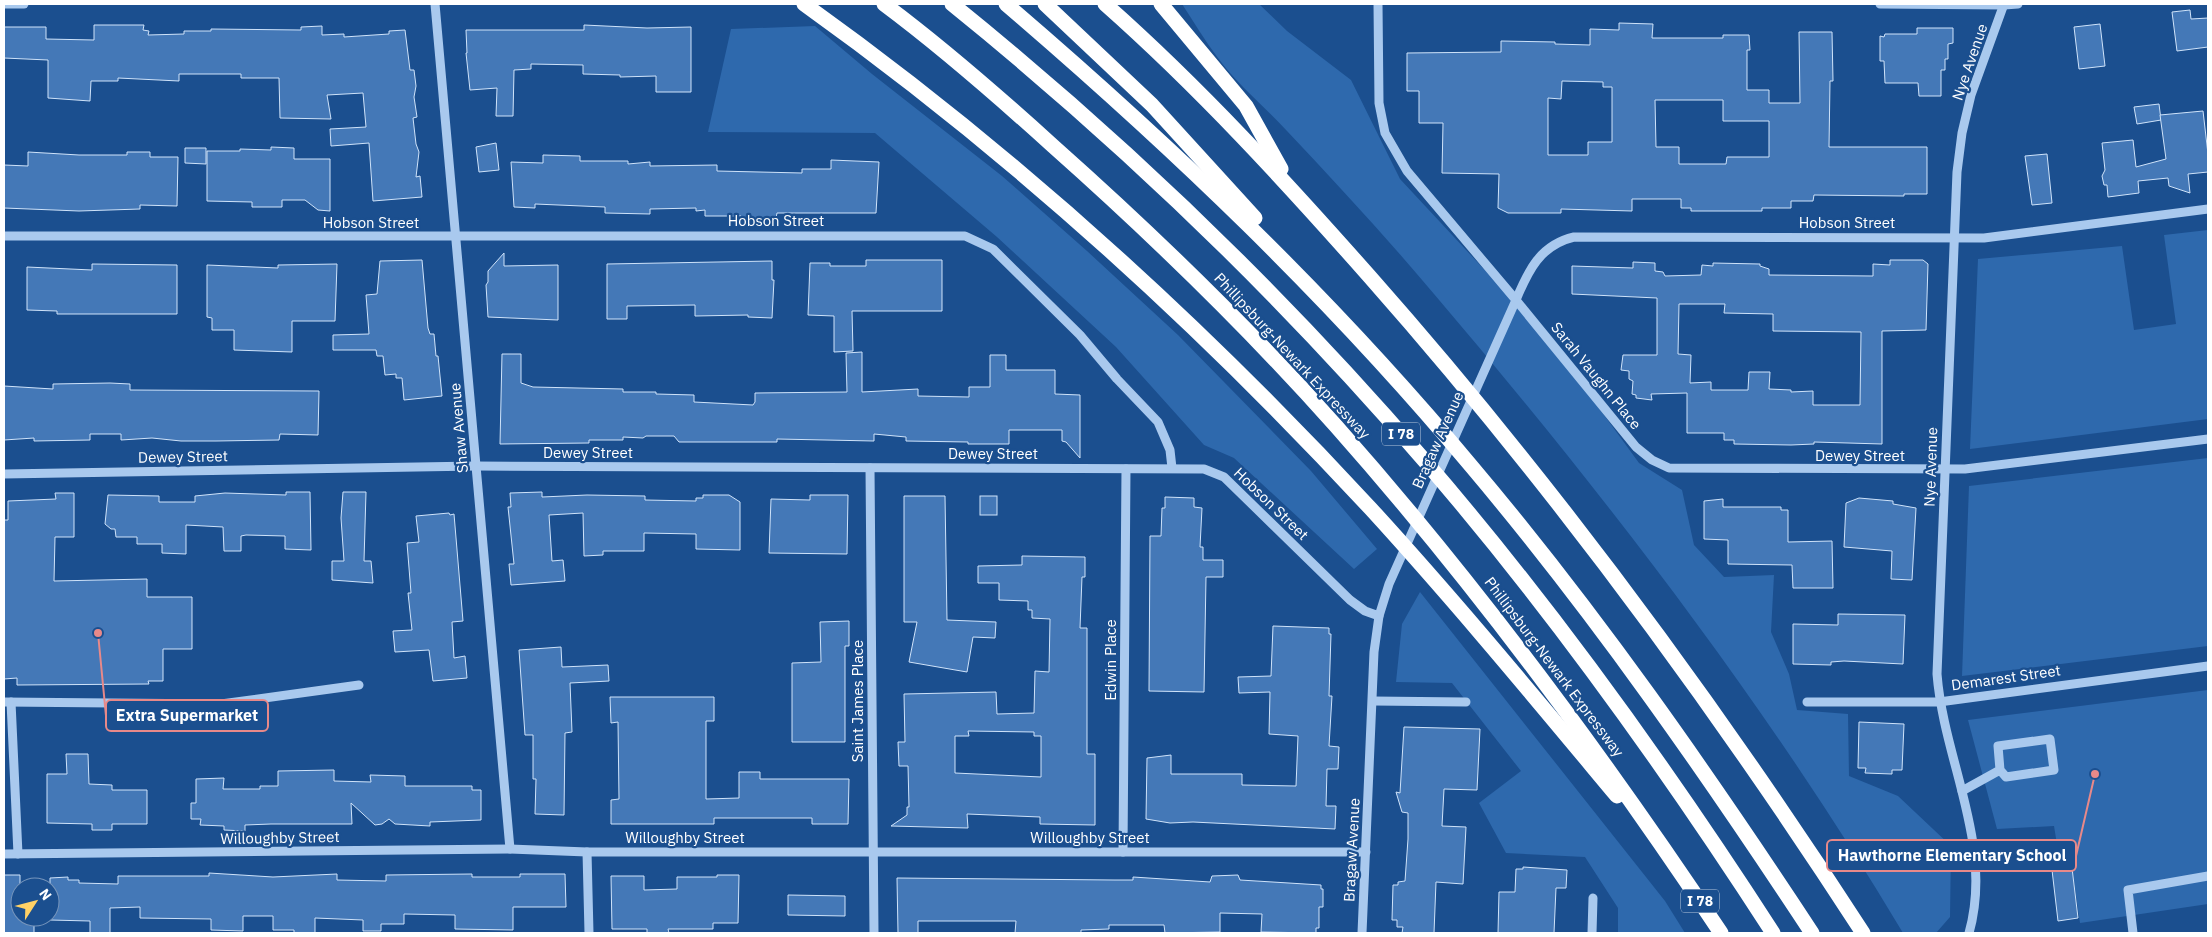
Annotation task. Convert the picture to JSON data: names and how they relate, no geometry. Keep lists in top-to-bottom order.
{
  "streets": {
    "highway": ["Phillipsburg-Newark Expressway", "I 78"],
    "street": [
      "Nye Avenue",
      "Hobson Street",
      "Sarah Vaughn Place",
      "Shaw Avenue",
      "Bragaw Avenue",
      "Dewey Street",
      "Edwin Place",
      "Demarest Street",
      "Saint James Place",
      "Willoughby Street"
    ]
  },
  "crossings": [
    ["Nye Avenue", "Hobson Street"],
    ["Nye Avenue", "Dewey Street"],
    ["Nye Avenue", "Demarest Street"],
    ["Hobson Street", "Sarah Vaughn Place"],
    ["Hobson Street", "Shaw Avenue"],
    ["Hobson Street", "Bragaw Avenue"],
    ["Hobson Street", "Dewey Street"],
    ["Sarah Vaughn Place", "Bragaw Avenue"],
    ["Sarah Vaughn Place", "Dewey Street"],
    ["Shaw Avenue", "Dewey Street"],
    ["Shaw Avenue", "Willoughby Street"],
    ["Bragaw Avenue", "Willoughby Street"],
    ["Dewey Street", "Edwin Place"],
    ["Dewey Street", "Saint James Place"],
    ["Edwin Place", "Willoughby Street"],
    ["Saint James Place", "Willoughby Street"]
  ],
  "places": ["Extra Supermarket", "Hawthorne Elementary School"],
  "north": "top right"
}
